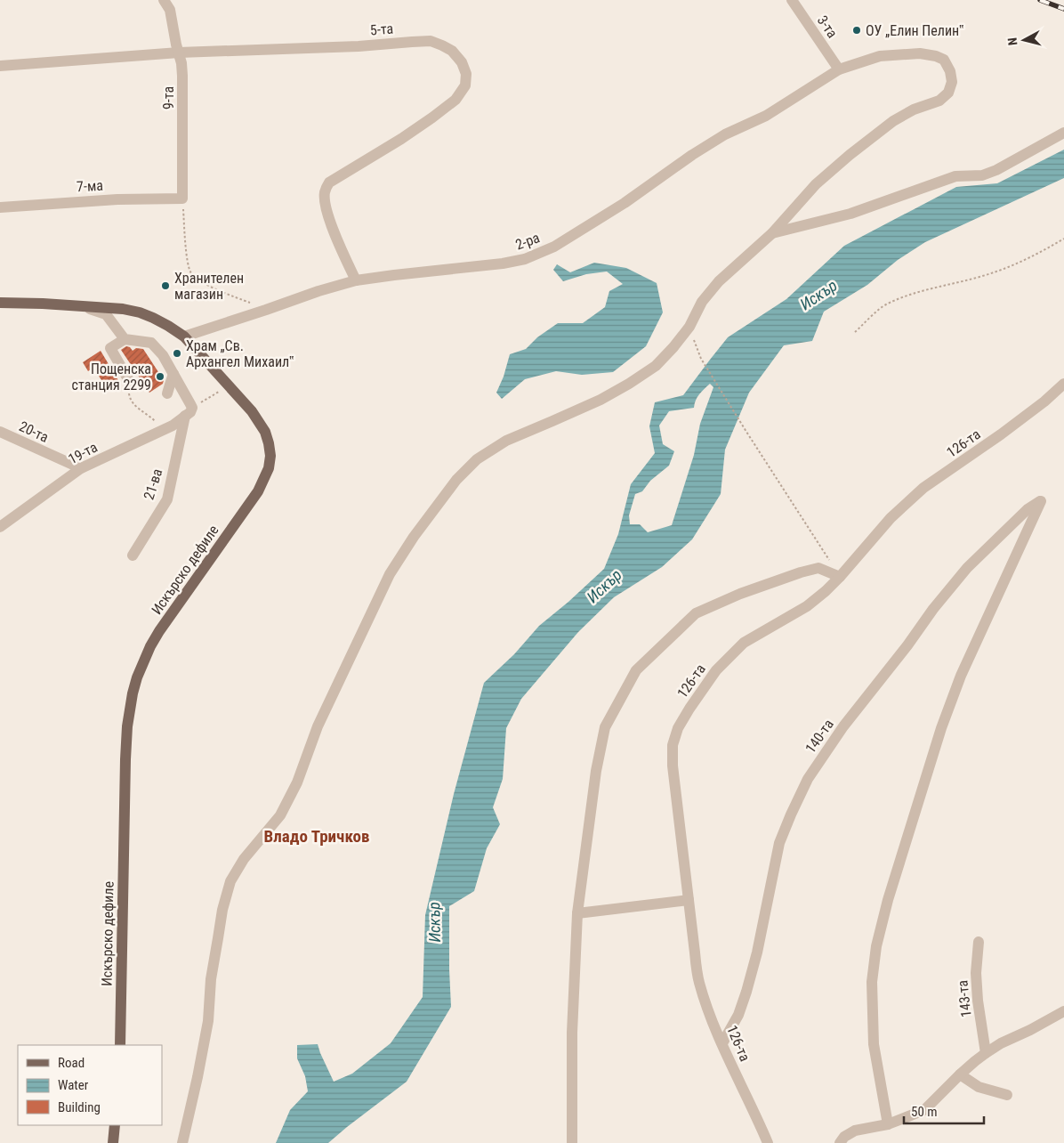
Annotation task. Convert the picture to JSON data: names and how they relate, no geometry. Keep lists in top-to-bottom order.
{
  "streets": {
    "main road": ["Искърско дефиле"],
    "street": [
      "3-та",
      "5-та",
      "9-та",
      "7-ма",
      "2-ра",
      "20-та",
      "126-та",
      "19-та",
      "21-ва",
      "140-та",
      "143-та"
    ]
  },
  "crossings": [
    ["3-та", "2-ра"],
    ["5-та", "9-та"],
    ["5-та", "2-ра"],
    ["9-та", "7-ма"],
    ["2-ра", "Искърско дефиле"],
    ["20-та", "19-та"],
    ["126-та", "140-та"],
    ["19-та", "21-ва"]
  ],
  "districts": ["Владо Тричков"],
  "water": ["Искър"],
  "places": [
    "ОУ „Елин Пелин‟",
    "Хранителен магазин",
    "Храм „Св. Архангел Михаил‟",
    "Пощенска станция 2299"
  ],
  "legend": ["Road", "Water", "Building"],
  "scale_bar": "50 m",
  "north": "left"
}
